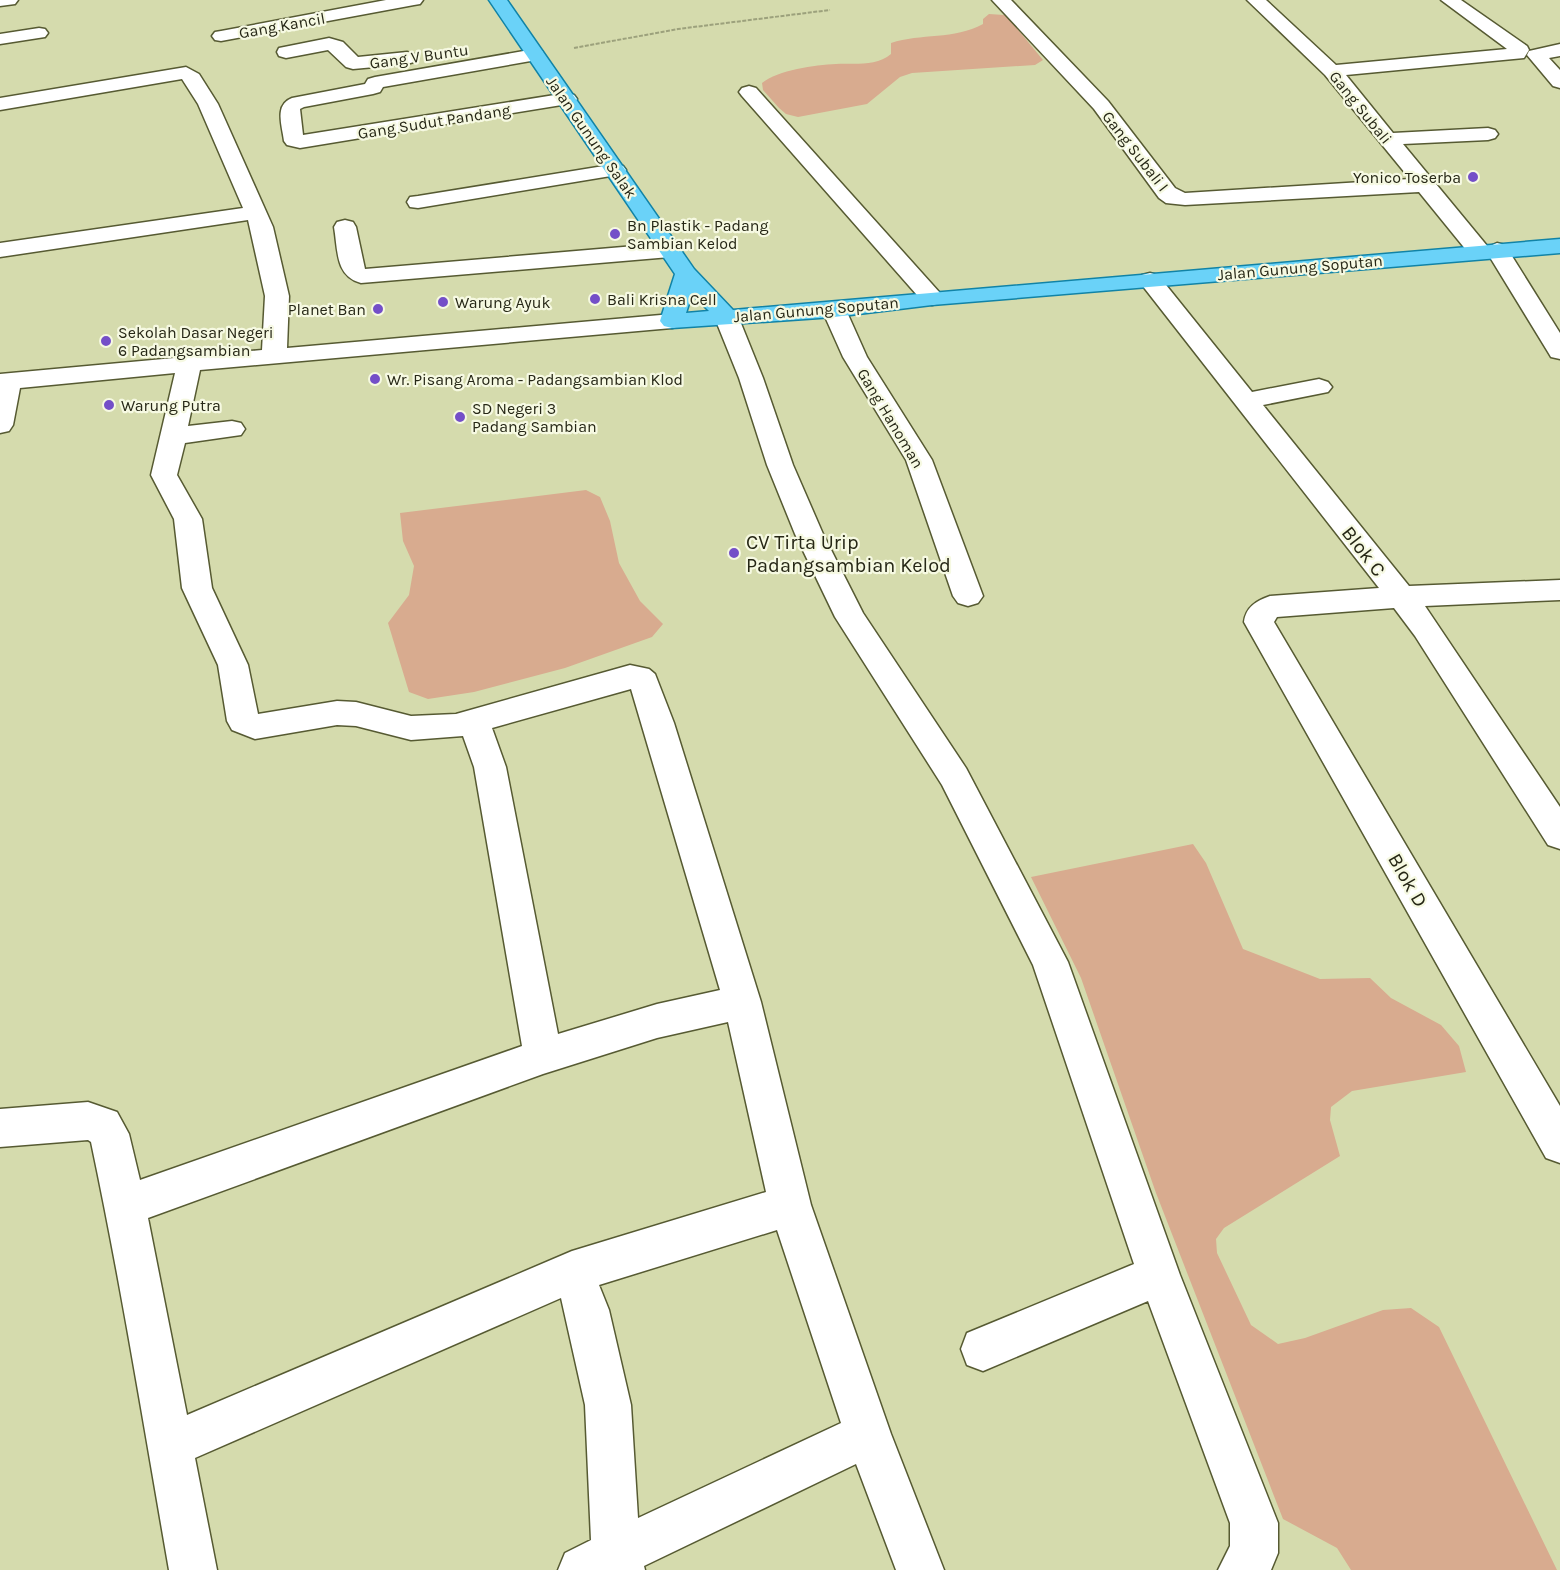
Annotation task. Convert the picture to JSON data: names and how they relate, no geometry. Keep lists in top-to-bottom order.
{
  "streets": {
    "main road": ["Jalan Gunung Salak", "Jalan Gunung Soputan"],
    "street": [
      "Gang Kancil",
      "Gang V Buntu",
      "Gang Subali",
      "Gang Sudut Pandang",
      "Gang Subali I",
      "Gang Hanoman",
      "Blok C",
      "Blok D"
    ]
  },
  "crossings": [
    ["Gang V Buntu", "Gang Sudut Pandang"],
    ["Gang V Buntu", "Jalan Gunung Salak"],
    ["Gang Subali", "Gang Subali I"],
    ["Gang Subali", "Jalan Gunung Soputan"],
    ["Gang Sudut Pandang", "Jalan Gunung Salak"],
    ["Jalan Gunung Salak", "Jalan Gunung Soputan"],
    ["Jalan Gunung Soputan", "Gang Hanoman"],
    ["Jalan Gunung Soputan", "Blok C"],
    ["Blok C", "Blok D"]
  ],
  "places": [
    "Yonico Toserba",
    "Bn Plastik - Padang Sambian Kelod",
    "Bali Krisna Cell",
    "Warung Ayuk",
    "Planet Ban",
    "Sekolah Dasar Negeri 6 Padangsambian",
    "Wr. Pisang Aroma - Padangsambian Klod",
    "Warung Putra",
    "SD Negeri 3 Padang Sambian",
    "CV Tirta Urip Padangsambian Kelod"
  ]
}
